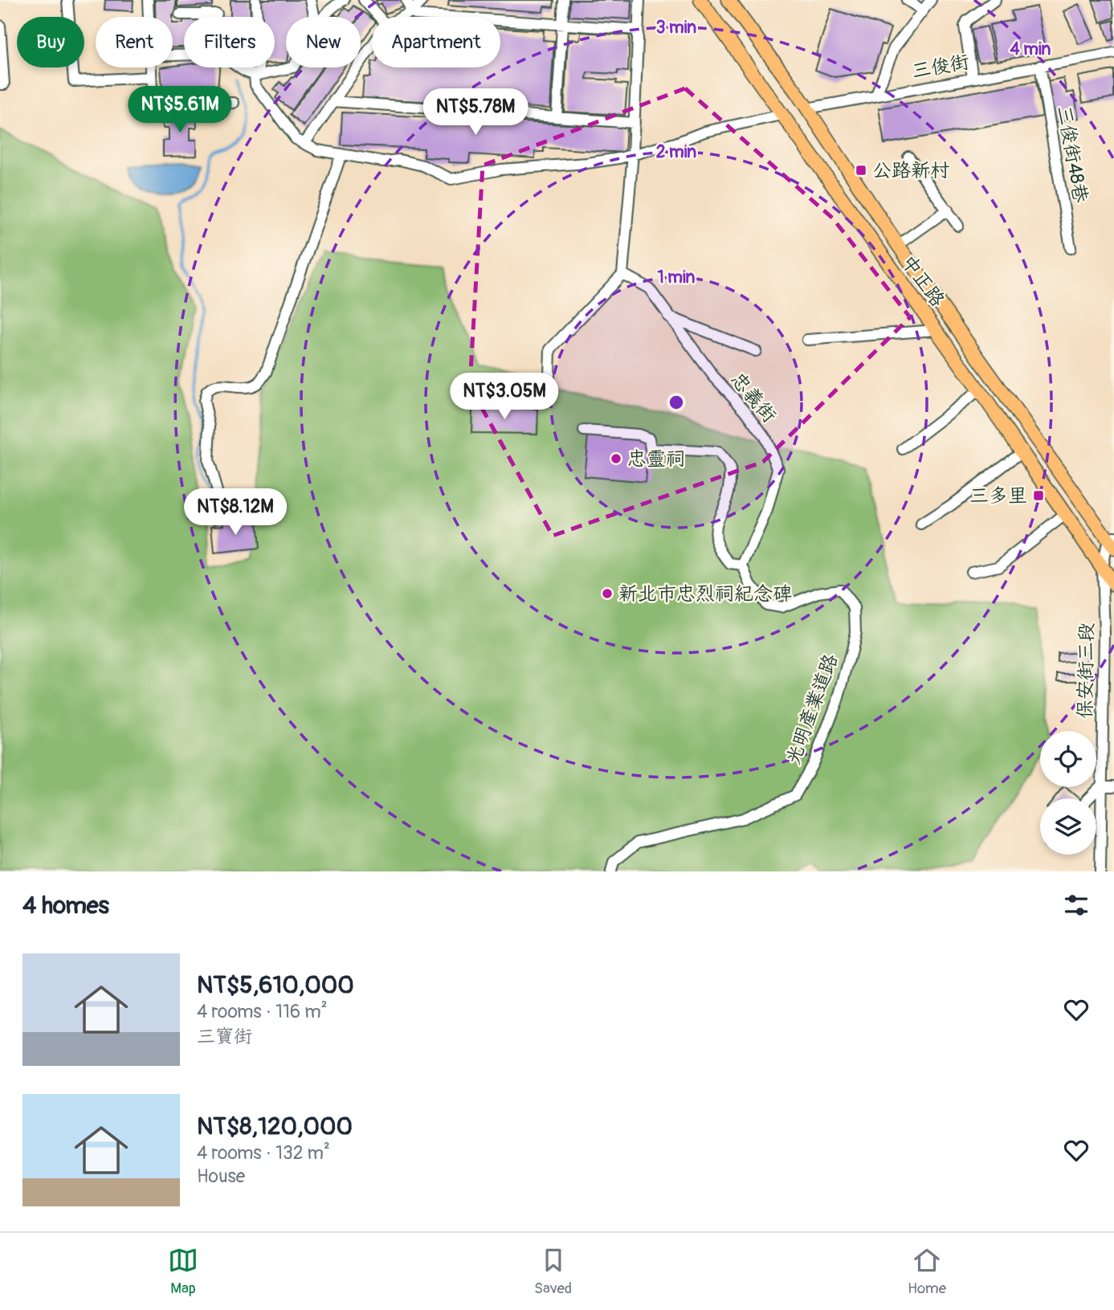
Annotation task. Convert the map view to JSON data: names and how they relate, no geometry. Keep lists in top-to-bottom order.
{
  "streets": {
    "main road": ["中正路"],
    "street": [
      "三俊街",
      "三俊街48巷",
      "忠義街",
      "保安街三段",
      "光明產業道路"
    ]
  },
  "crossings": [
    ["三俊街", "三俊街48巷"],
    ["三俊街", "中正路"],
    ["中正路", "保安街三段"],
    ["忠義街", "光明產業道路"]
  ],
  "places": {
    "transit": ["公路新村", "三多里"],
    "other": ["忠靈祠", "新北市忠烈祠紀念碑"]
  },
  "page": {
    "chip": [
      "Buy",
      "Rent",
      "Filters",
      "New",
      "Apartment"
    ],
    "price": [
      "NT$5.61M",
      "NT$5.78M",
      "NT$3.05M",
      "NT$8.12M"
    ],
    "heading": "4 homes",
    "list": [
      {
        "name": "NT$5,610,000",
        "note": "4 rooms · 116 m² · 三寶街"
      },
      {
        "name": "NT$8,120,000",
        "note": "4 rooms · 132 m² · House"
      }
    ],
    "tabs": ["Map", "Saved", "Home"]
  },
  "rings": [
    "3 min",
    "4 min",
    "2 min",
    "1 min"
  ]
}
